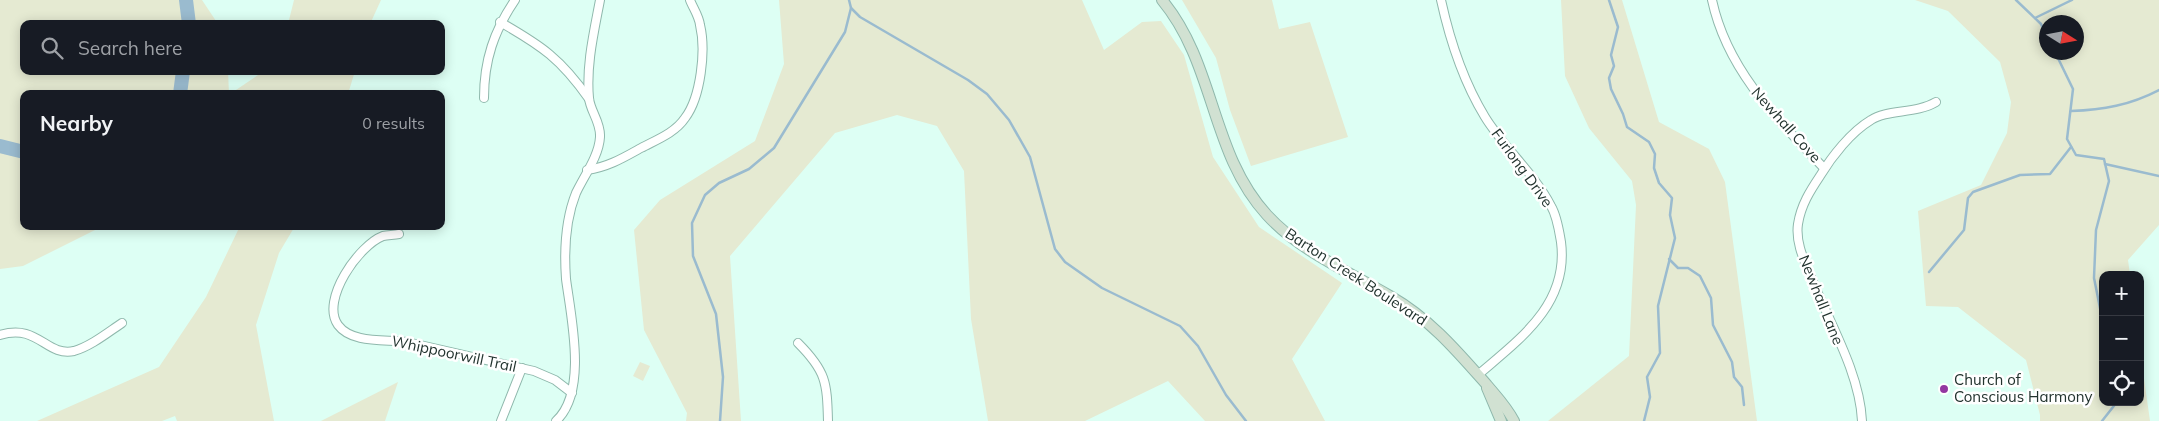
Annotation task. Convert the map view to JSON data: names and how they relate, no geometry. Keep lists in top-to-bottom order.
{
  "streets": {
    "street": [
      "Newhall Cove",
      "Furlong Drive",
      "Barton Creek Boulevard",
      "Newhall Lane",
      "Whippoorwill Trail"
    ]
  },
  "crossings": [
    ["Newhall Cove", "Newhall Lane"],
    ["Furlong Drive", "Barton Creek Boulevard"]
  ],
  "places": ["Church of Conscious Harmony"],
  "north": "right",
  "page": {
    "search": "Search here",
    "heading": ["Nearby", "0 results"],
    "map_buttons": ["+", "−"]
  }
}
